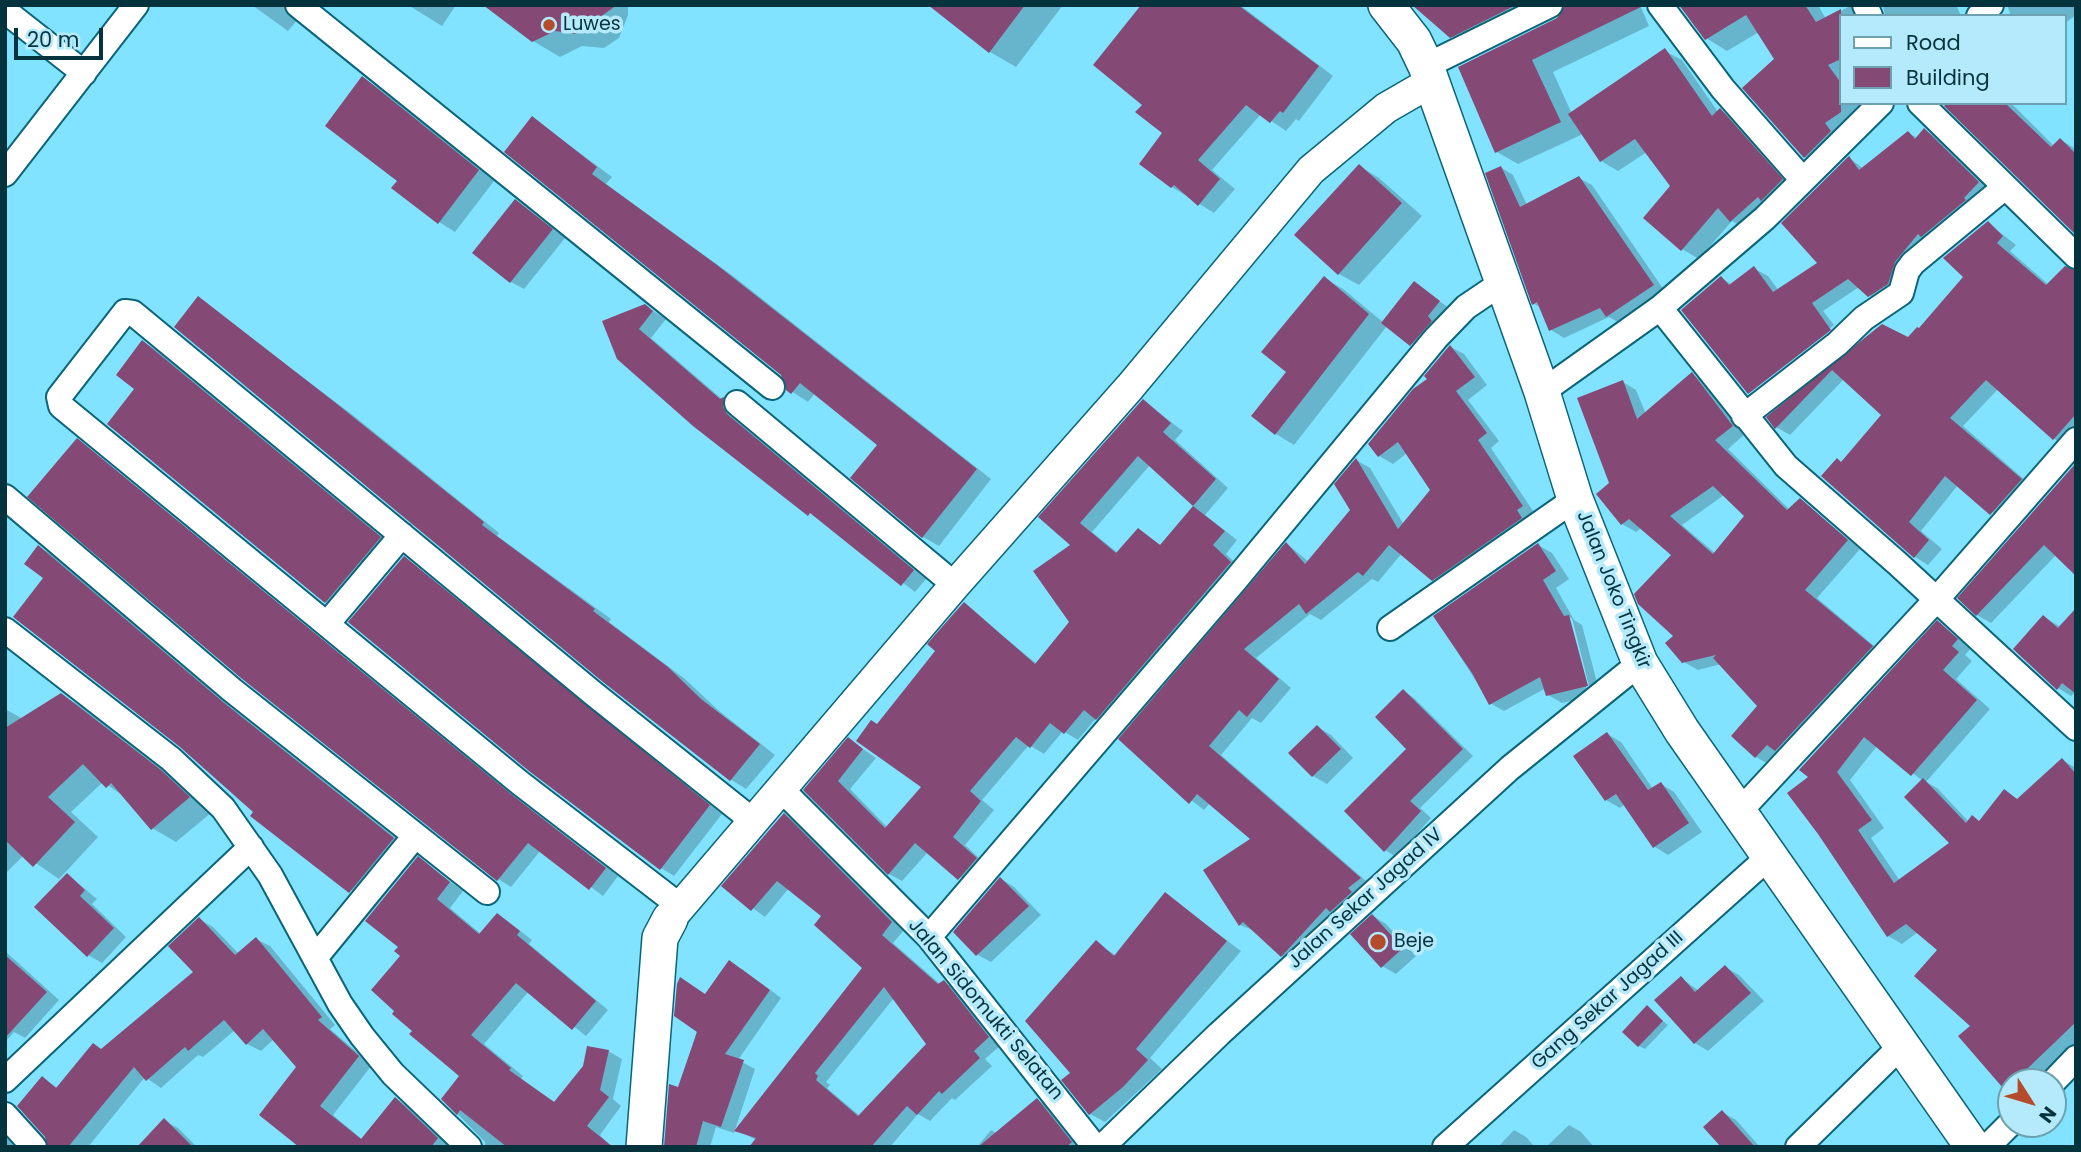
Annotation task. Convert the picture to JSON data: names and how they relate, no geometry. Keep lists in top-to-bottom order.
{
  "streets": {
    "main road": ["Jalan Joko Tingkir"],
    "street": ["Jalan Sekar Jagad IV", "Gang Sekar Jagad III", "Jalan Sidomukti Selatan"]
  },
  "crossings": [
    ["Jalan Joko Tingkir", "Jalan Sekar Jagad IV"],
    ["Jalan Joko Tingkir", "Gang Sekar Jagad III"]
  ],
  "places": ["Luwes", "Beje"],
  "legend": ["Road", "Building"],
  "scale_bar": "20 m",
  "north": "bottom right"
}
